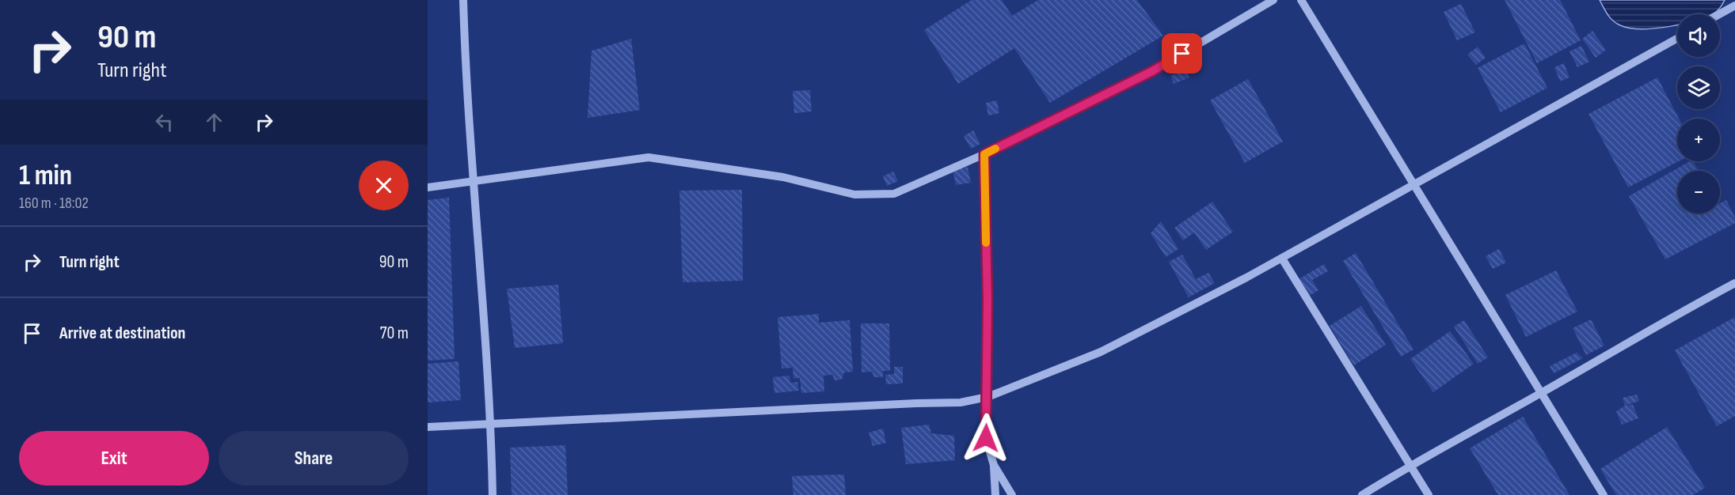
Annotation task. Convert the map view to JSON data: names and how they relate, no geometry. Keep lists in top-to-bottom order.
{
  "page": {
    "turn": ["90 m", "Turn right"],
    "map_buttons": ["+", "−"],
    "heading": ["1 min", "160 m · 18:02"],
    "list": [
      {
        "name": "Turn right",
        "value": "90 m"
      },
      {
        "name": "Arrive at destination",
        "value": "70 m"
      }
    ],
    "buttons": ["Exit", "Share"]
  }
}
